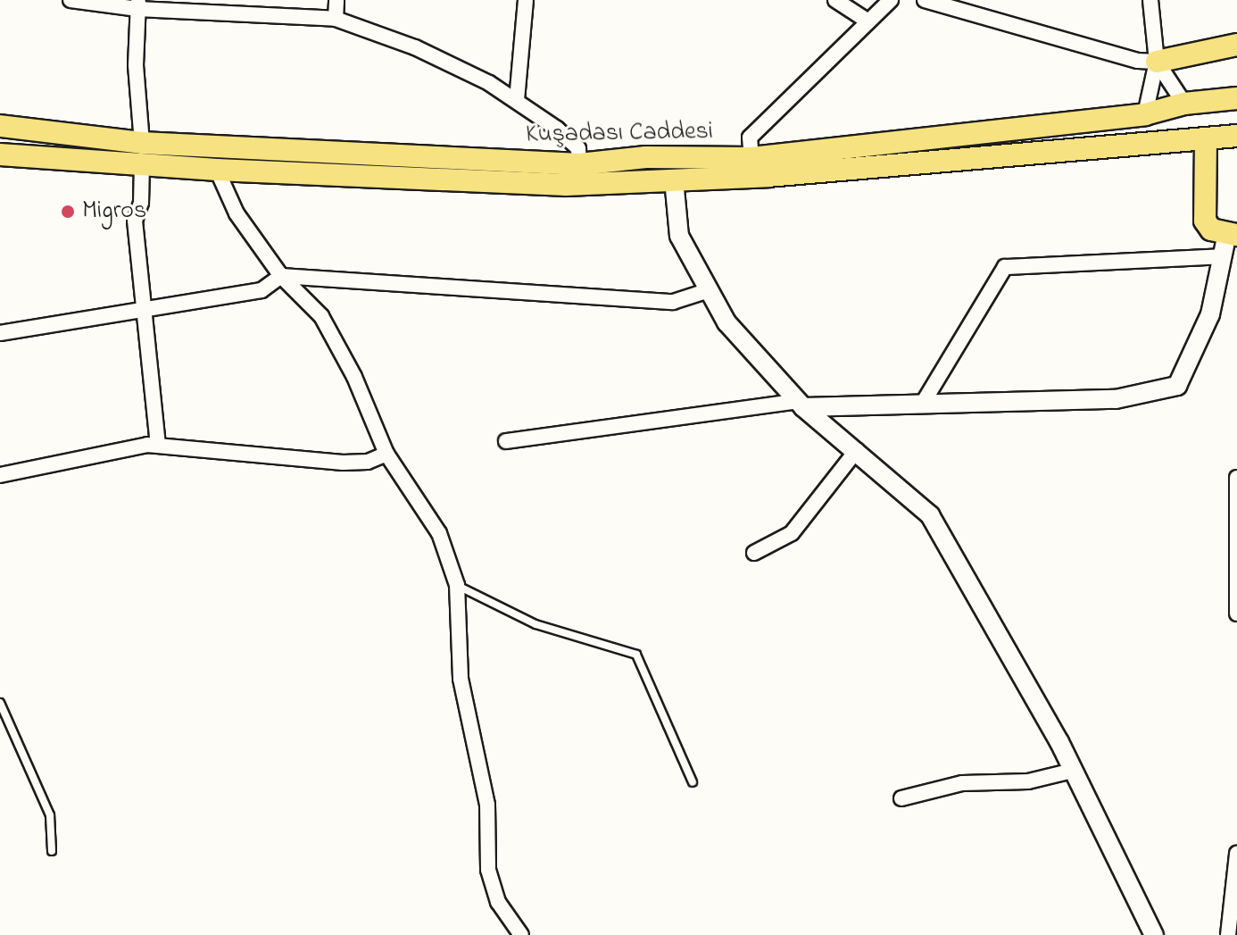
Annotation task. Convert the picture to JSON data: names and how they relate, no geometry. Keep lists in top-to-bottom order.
{
  "streets": {
    "main road": ["Kuşadası Caddesi"]
  },
  "places": ["Migros"]
}
